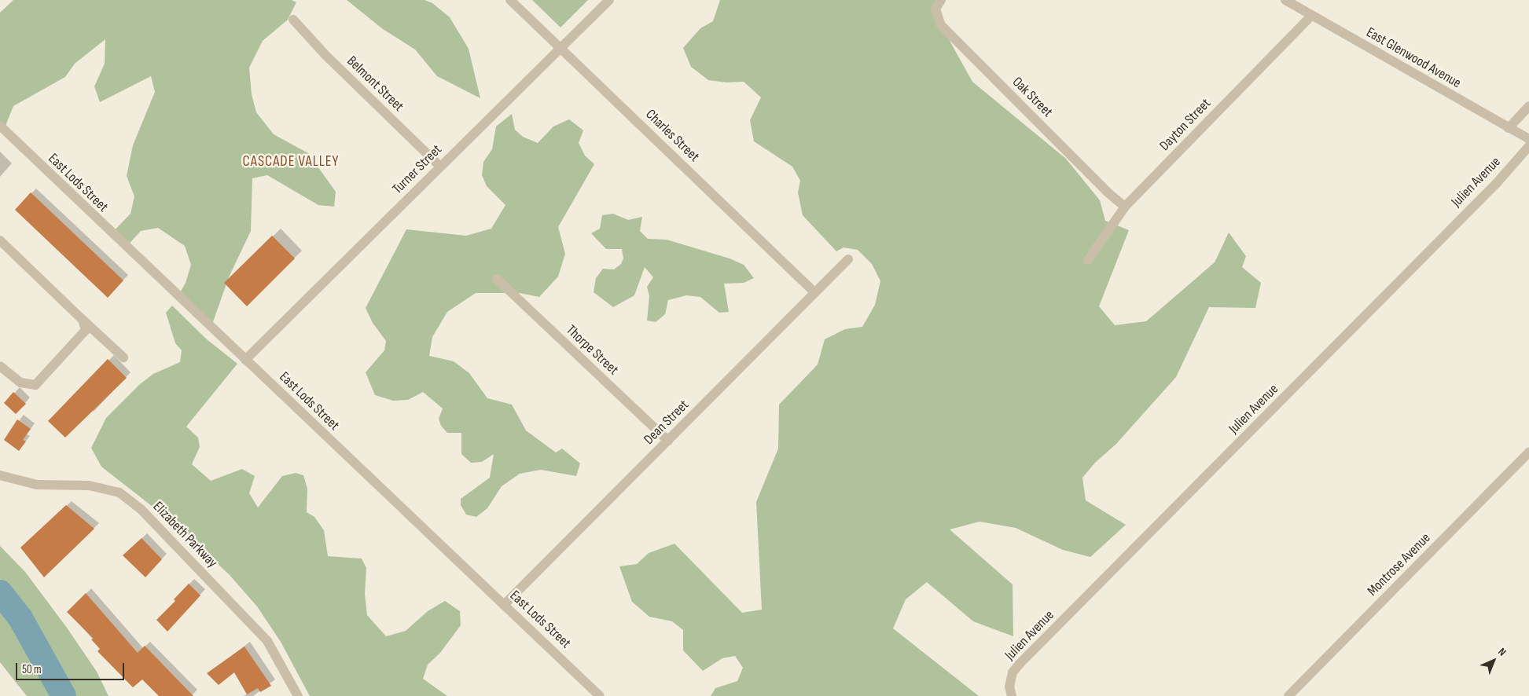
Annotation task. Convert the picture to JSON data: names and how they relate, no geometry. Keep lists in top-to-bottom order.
{
  "streets": {
    "street": [
      "East Glenwood Avenue",
      "Belmont Street",
      "Oak Street",
      "Dayton Street",
      "Charles Street",
      "Turner Street",
      "Julien Avenue",
      "East Lods Street",
      "Thorpe Street",
      "Dean Street",
      "Elizabeth Parkway",
      "Montrose Avenue"
    ]
  },
  "crossings": [
    ["East Glenwood Avenue", "Dayton Street"],
    ["Belmont Street", "Turner Street"],
    ["Oak Street", "Dayton Street"],
    ["Charles Street", "Turner Street"],
    ["Charles Street", "Dean Street"],
    ["Turner Street", "East Lods Street"],
    ["East Lods Street", "Dean Street"],
    ["Thorpe Street", "Dean Street"]
  ],
  "districts": ["CASCADE VALLEY"],
  "scale_bar": "50 m",
  "north": "top right"
}
